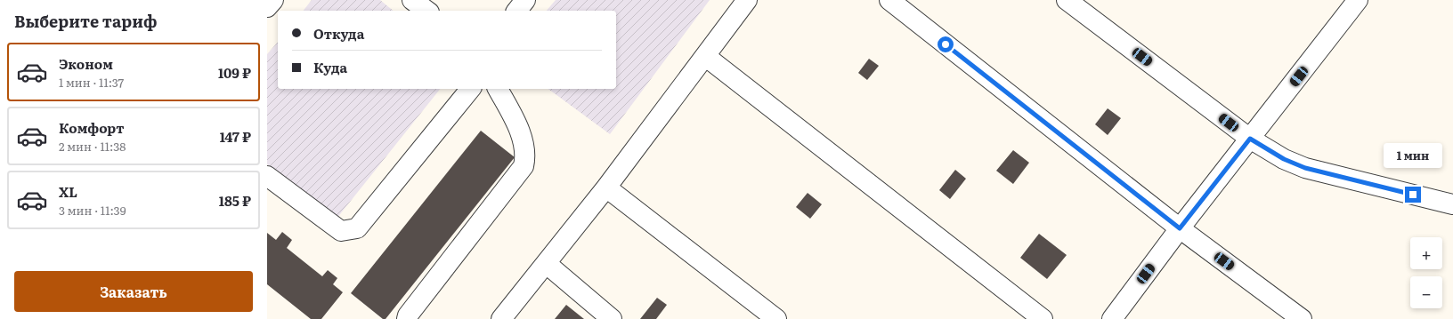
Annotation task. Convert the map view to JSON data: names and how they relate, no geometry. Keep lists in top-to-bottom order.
{
  "page": {
    "heading": "Выберите тариф",
    "banner": ["Откуда", "Куда"],
    "list": [
      {
        "name": "Эконом",
        "note": "1 мин · 11:37",
        "value": "109 ₽"
      },
      {
        "name": "Комфорт",
        "note": "2 мин · 11:38",
        "value": "147 ₽"
      },
      {
        "name": "XL",
        "note": "3 мин · 11:39",
        "value": "185 ₽"
      }
    ],
    "bubble": "1 мин",
    "map_buttons": ["+", "−"],
    "buttons": "Заказать"
  }
}
